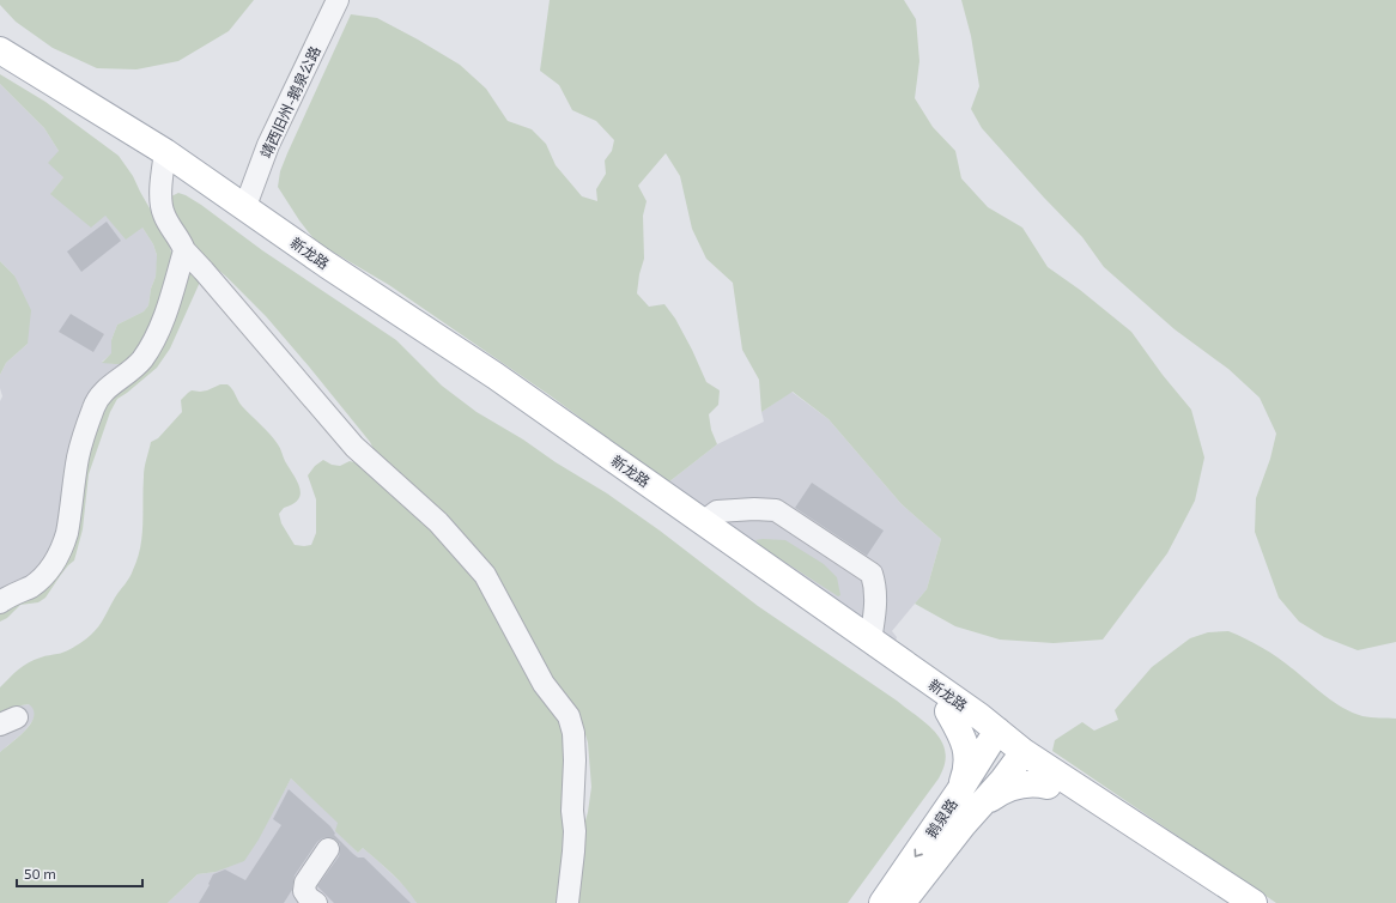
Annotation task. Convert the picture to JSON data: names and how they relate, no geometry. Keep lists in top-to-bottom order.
{
  "streets": {
    "main road": ["新龙路", "鹅泉路"],
    "street": ["靖西旧州-鹅泉公路"]
  },
  "crossings": [
    ["靖西旧州-鹅泉公路", "新龙路"],
    ["新龙路", "鹅泉路"]
  ],
  "scale_bar": "50 m"
}
